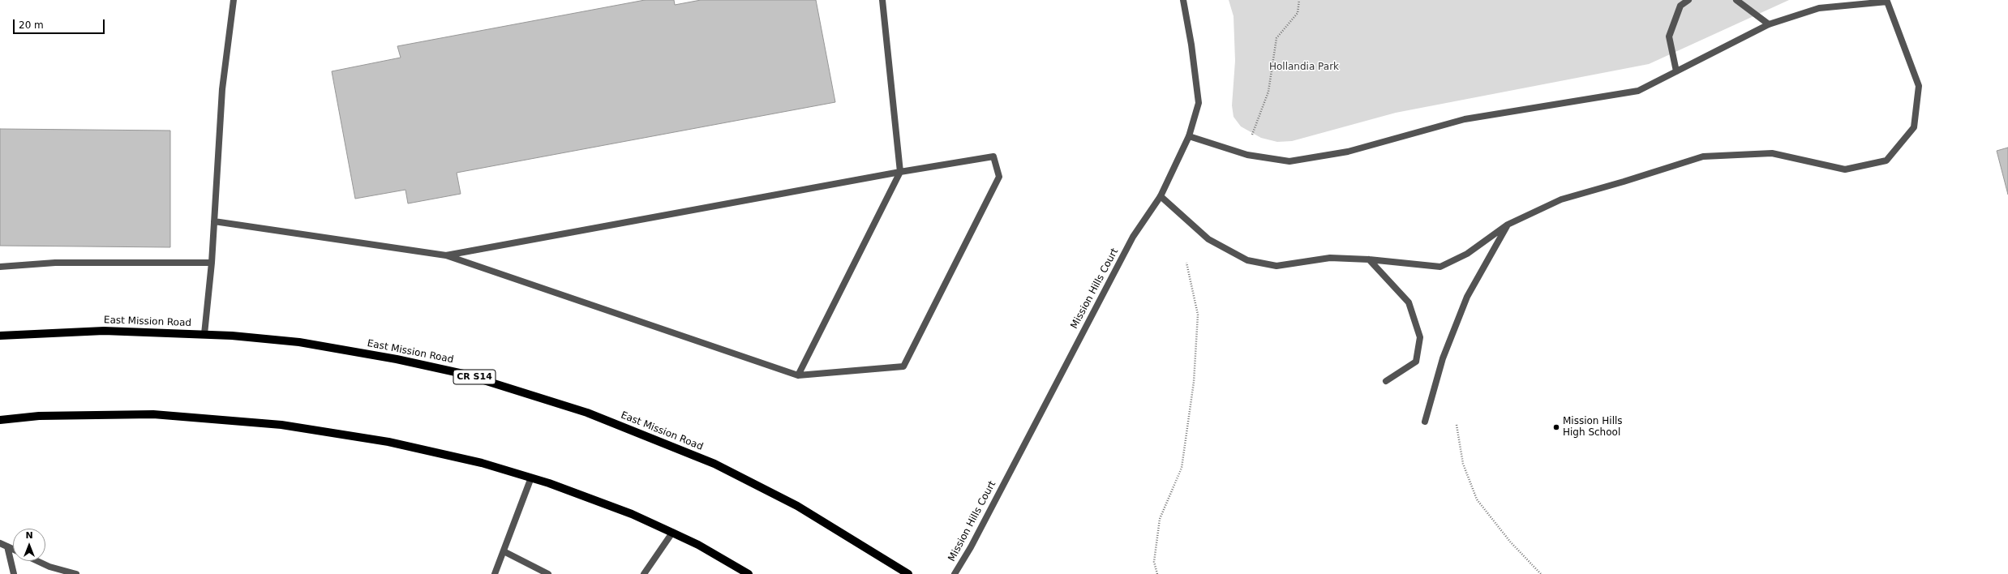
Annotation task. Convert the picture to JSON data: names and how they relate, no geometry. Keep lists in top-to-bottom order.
{
  "streets": {
    "main road": ["East Mission Road", "CR S14"],
    "street": ["Mission Hills Court"]
  },
  "parks": ["Hollandia Park"],
  "places": ["Mission Hills High School"],
  "scale_bar": "20 m",
  "north": "top"
}
